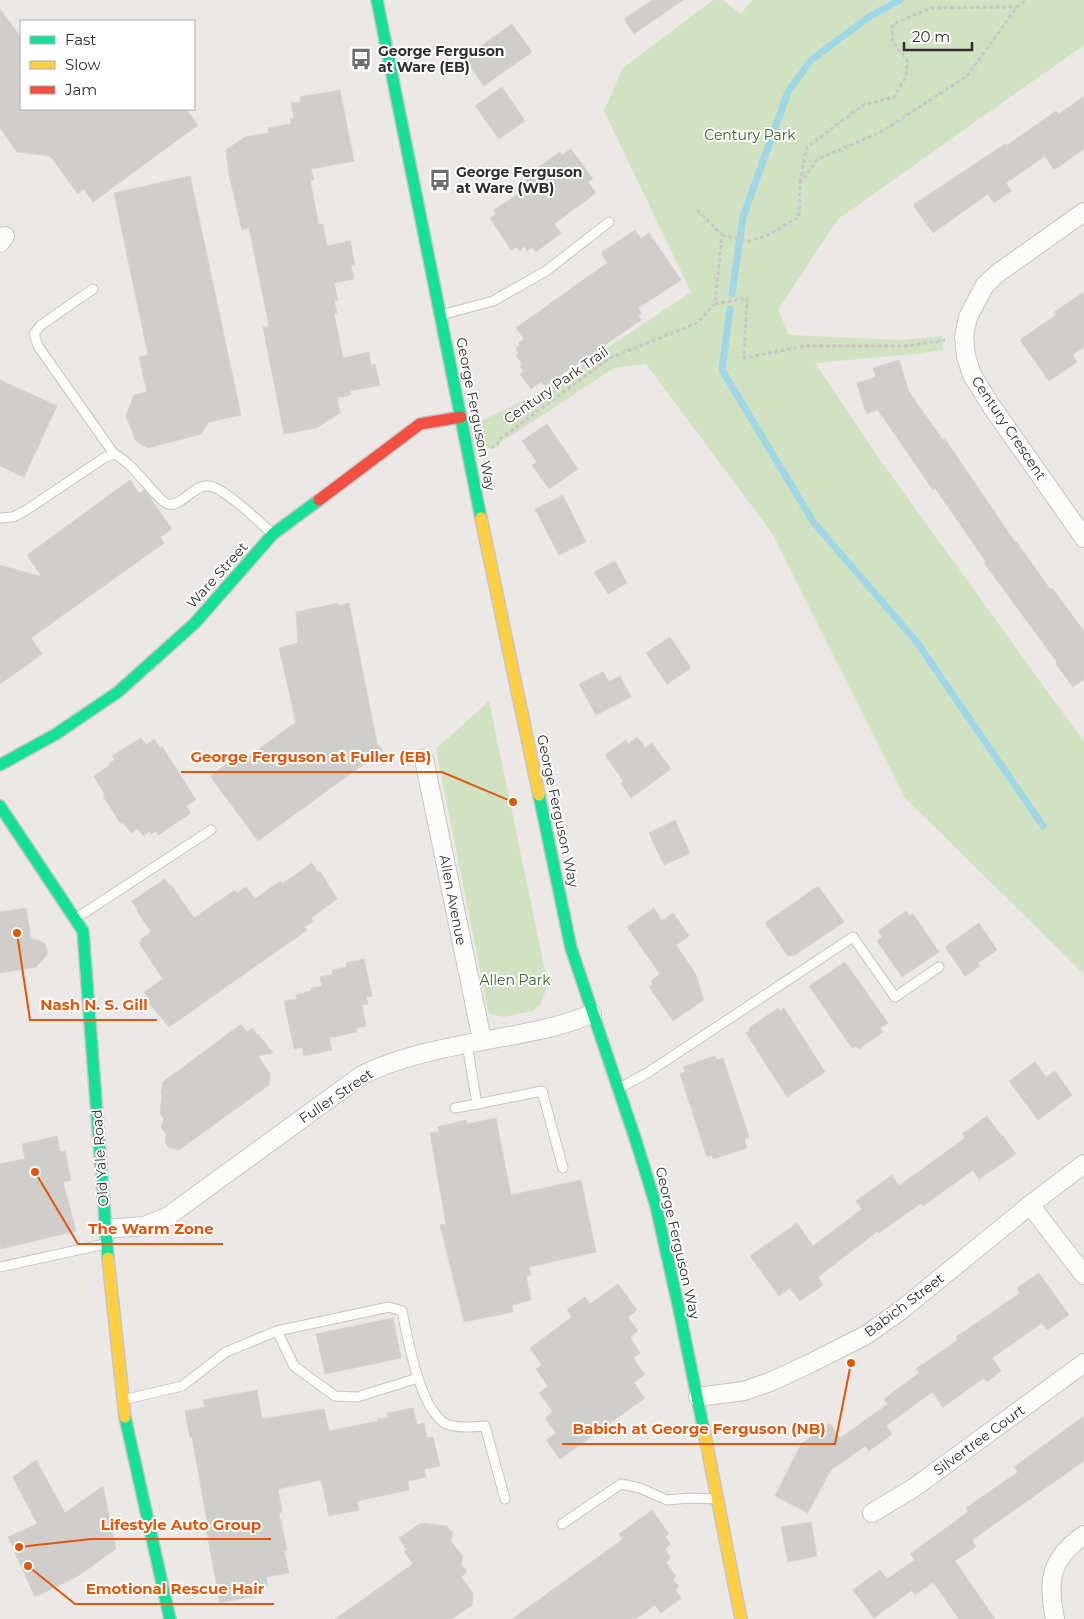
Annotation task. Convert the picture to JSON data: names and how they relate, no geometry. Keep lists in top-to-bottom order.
{
  "streets": {
    "main road": ["George Ferguson Way", "Ware Street", "Old Yale Road"],
    "street": [
      "Century Crescent",
      "Allen Avenue",
      "Fuller Street",
      "Babich Street",
      "Silvertree Court"
    ],
    "path": ["Century Park Trail"]
  },
  "crossings": [
    ["George Ferguson Way", "Ware Street"],
    ["George Ferguson Way", "Fuller Street"],
    ["George Ferguson Way", "Babich Street"],
    ["Allen Avenue", "Fuller Street"],
    ["Fuller Street", "Old Yale Road"]
  ],
  "parks": ["Century Park", "Allen Park"],
  "places": {
    "bus stop": ["George Ferguson at Ware (EB)", "George Ferguson at Ware (WB)"],
    "other": [
      "George Ferguson at Fuller (EB)",
      "Nash N. S. Gill",
      "The Warm Zone",
      "Babich at George Ferguson (NB)",
      "Lifestyle Auto Group",
      "Emotional Rescue Hair"
    ]
  },
  "legend": ["Fast", "Slow", "Jam"],
  "scale_bar": "20 m"
}
